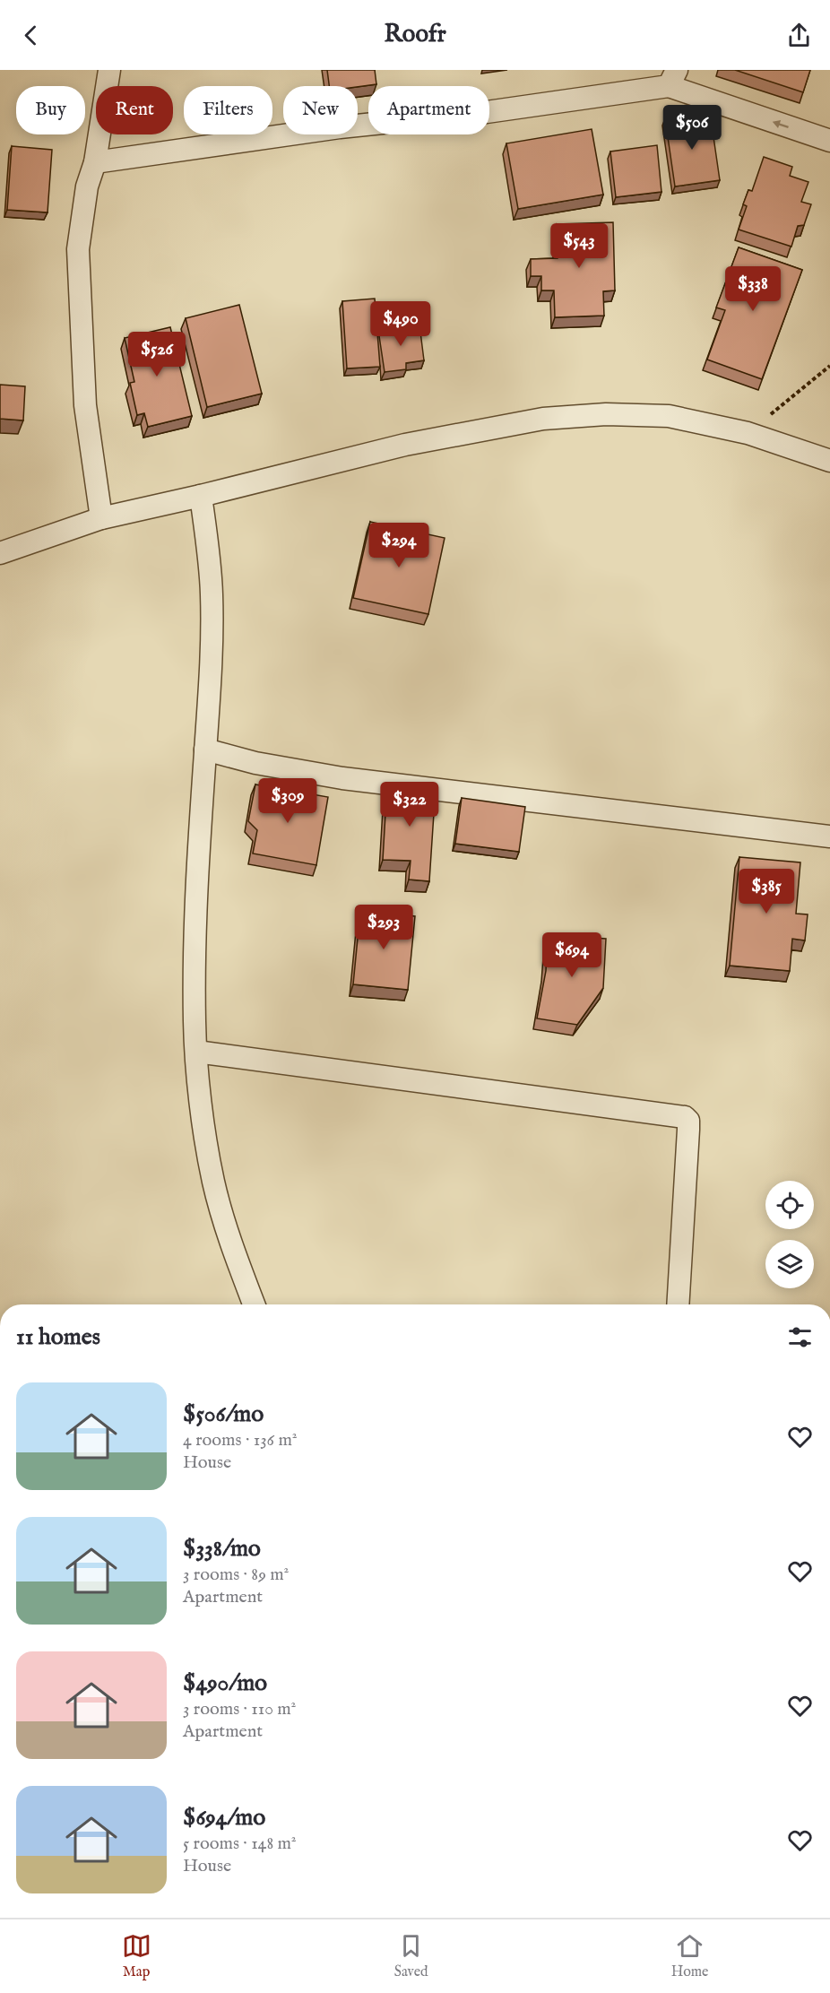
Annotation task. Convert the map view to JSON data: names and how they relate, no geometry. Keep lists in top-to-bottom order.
{
  "page": {
    "header": "Roofr",
    "chip": [
      "Buy",
      "Rent",
      "Filters",
      "New",
      "Apartment"
    ],
    "price": [
      "$506",
      "$543",
      "$338",
      "$490",
      "$526",
      "$294",
      "$309",
      "$322",
      "$385",
      "$293",
      "$694"
    ],
    "heading": "11 homes",
    "list": [
      {
        "name": "$506/mo",
        "note": "4 rooms · 136 m² · House"
      },
      {
        "name": "$338/mo",
        "note": "3 rooms · 89 m² · Apartment"
      },
      {
        "name": "$490/mo",
        "note": "3 rooms · 110 m² · Apartment"
      },
      {
        "name": "$694/mo",
        "note": "5 rooms · 148 m² · House"
      }
    ],
    "tabs": ["Map", "Saved", "Home"]
  }
}
